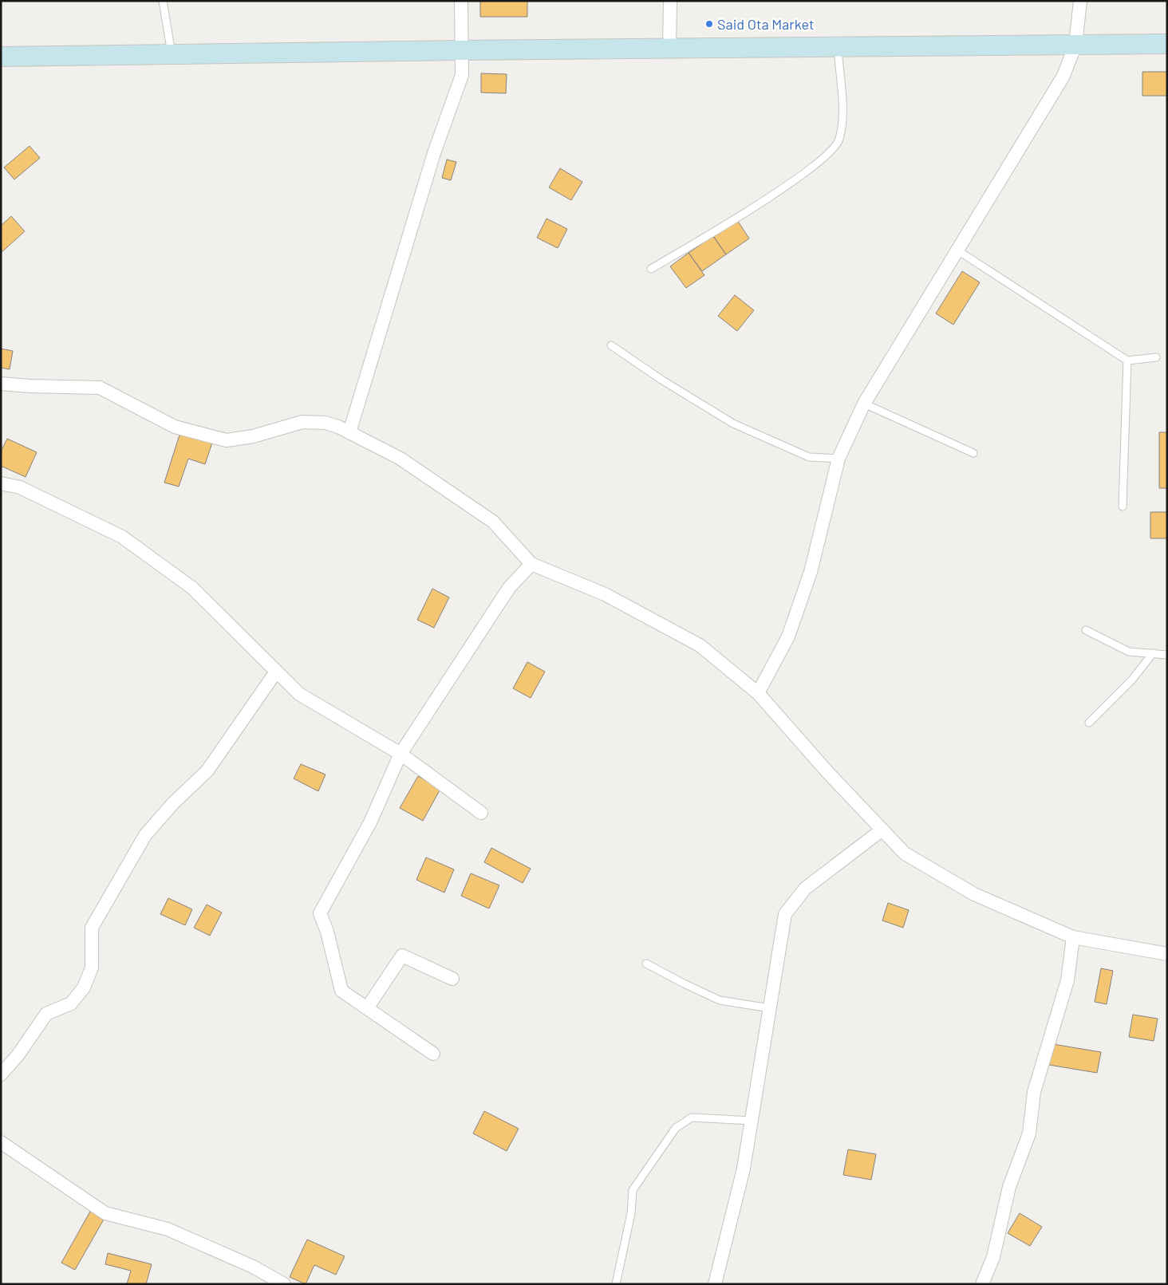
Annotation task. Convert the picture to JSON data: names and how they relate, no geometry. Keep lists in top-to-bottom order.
{
  "places": ["Said Ota Market"]
}
